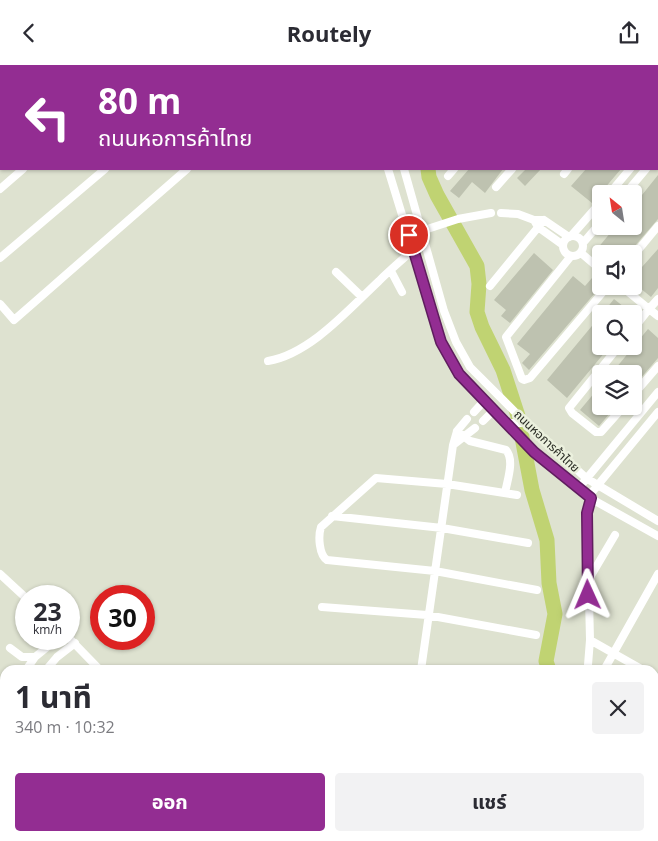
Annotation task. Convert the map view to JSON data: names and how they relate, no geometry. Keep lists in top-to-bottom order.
{
  "streets": {
    "street": ["ถนนหอการค้าไทย"]
  },
  "north": "top left",
  "page": {
    "header": "Routely",
    "turn": ["80 m", "ถนนหอการค้าไทย"],
    "speed": "23 km/h",
    "limit": "30",
    "heading": ["1 นาที", "340 m · 10:32"],
    "buttons": ["ออก", "แชร์"]
  }
}
